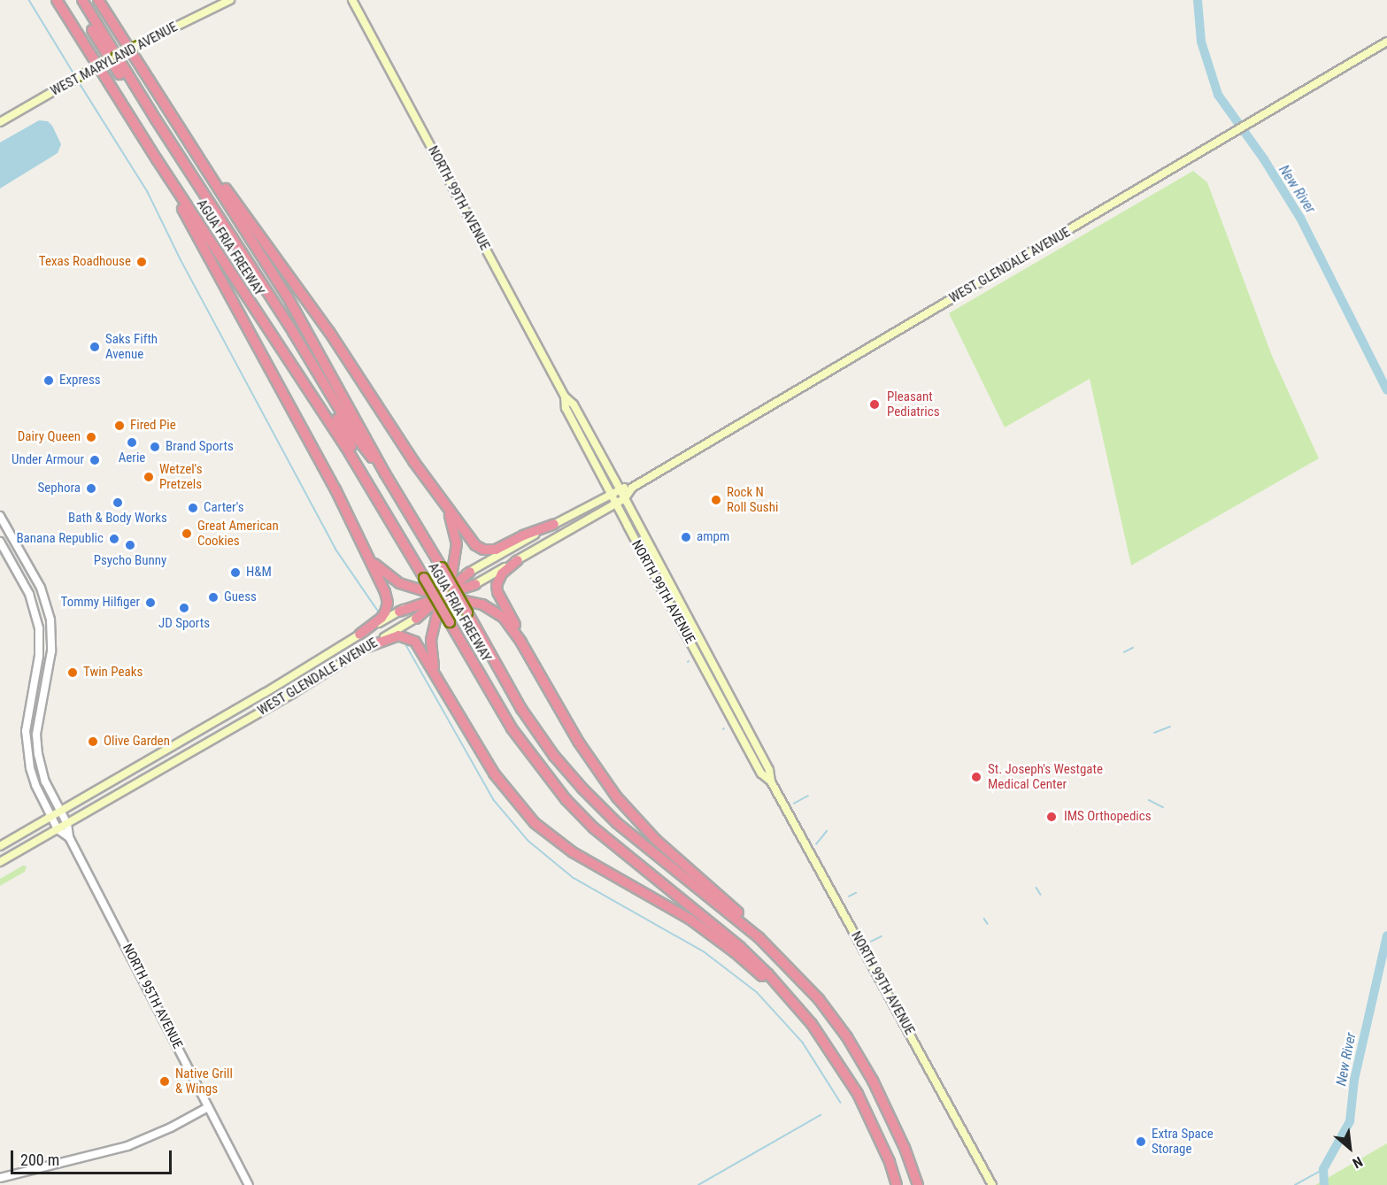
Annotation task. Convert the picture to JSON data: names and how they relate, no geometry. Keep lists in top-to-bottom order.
{
  "streets": {
    "highway": ["AGUA FRIA FREEWAY"],
    "main road": ["WEST MARYLAND AVENUE", "NORTH 99TH AVENUE", "WEST GLENDALE AVENUE"],
    "street": ["NORTH 95TH AVENUE"]
  },
  "crossings": [
    ["NORTH 99TH AVENUE", "WEST GLENDALE AVENUE"],
    ["WEST GLENDALE AVENUE", "NORTH 95TH AVENUE"]
  ],
  "water": ["New River"],
  "places": [
    "Texas Roadhouse",
    "Saks Fifth Avenue",
    "Express",
    "Pleasant Pediatrics",
    "Fired Pie",
    "Dairy Queen",
    "Aerie",
    "Brand Sports",
    "Under Armour",
    "Wetzel's Pretzels",
    "Sephora",
    "Rock N Roll Sushi",
    "Bath & Body Works",
    "Carter's",
    "Great American Cookies",
    "ampm",
    "Banana Republic",
    "Psycho Bunny",
    "H&M",
    "Guess",
    "Tommy Hilfiger",
    "JD Sports",
    "Twin Peaks",
    "Olive Garden",
    "St. Joseph's Westgate Medical Center",
    "IMS Orthopedics",
    "Native Grill & Wings",
    "Extra Space Storage"
  ],
  "scale_bar": "200 m",
  "north": "bottom right"
}
